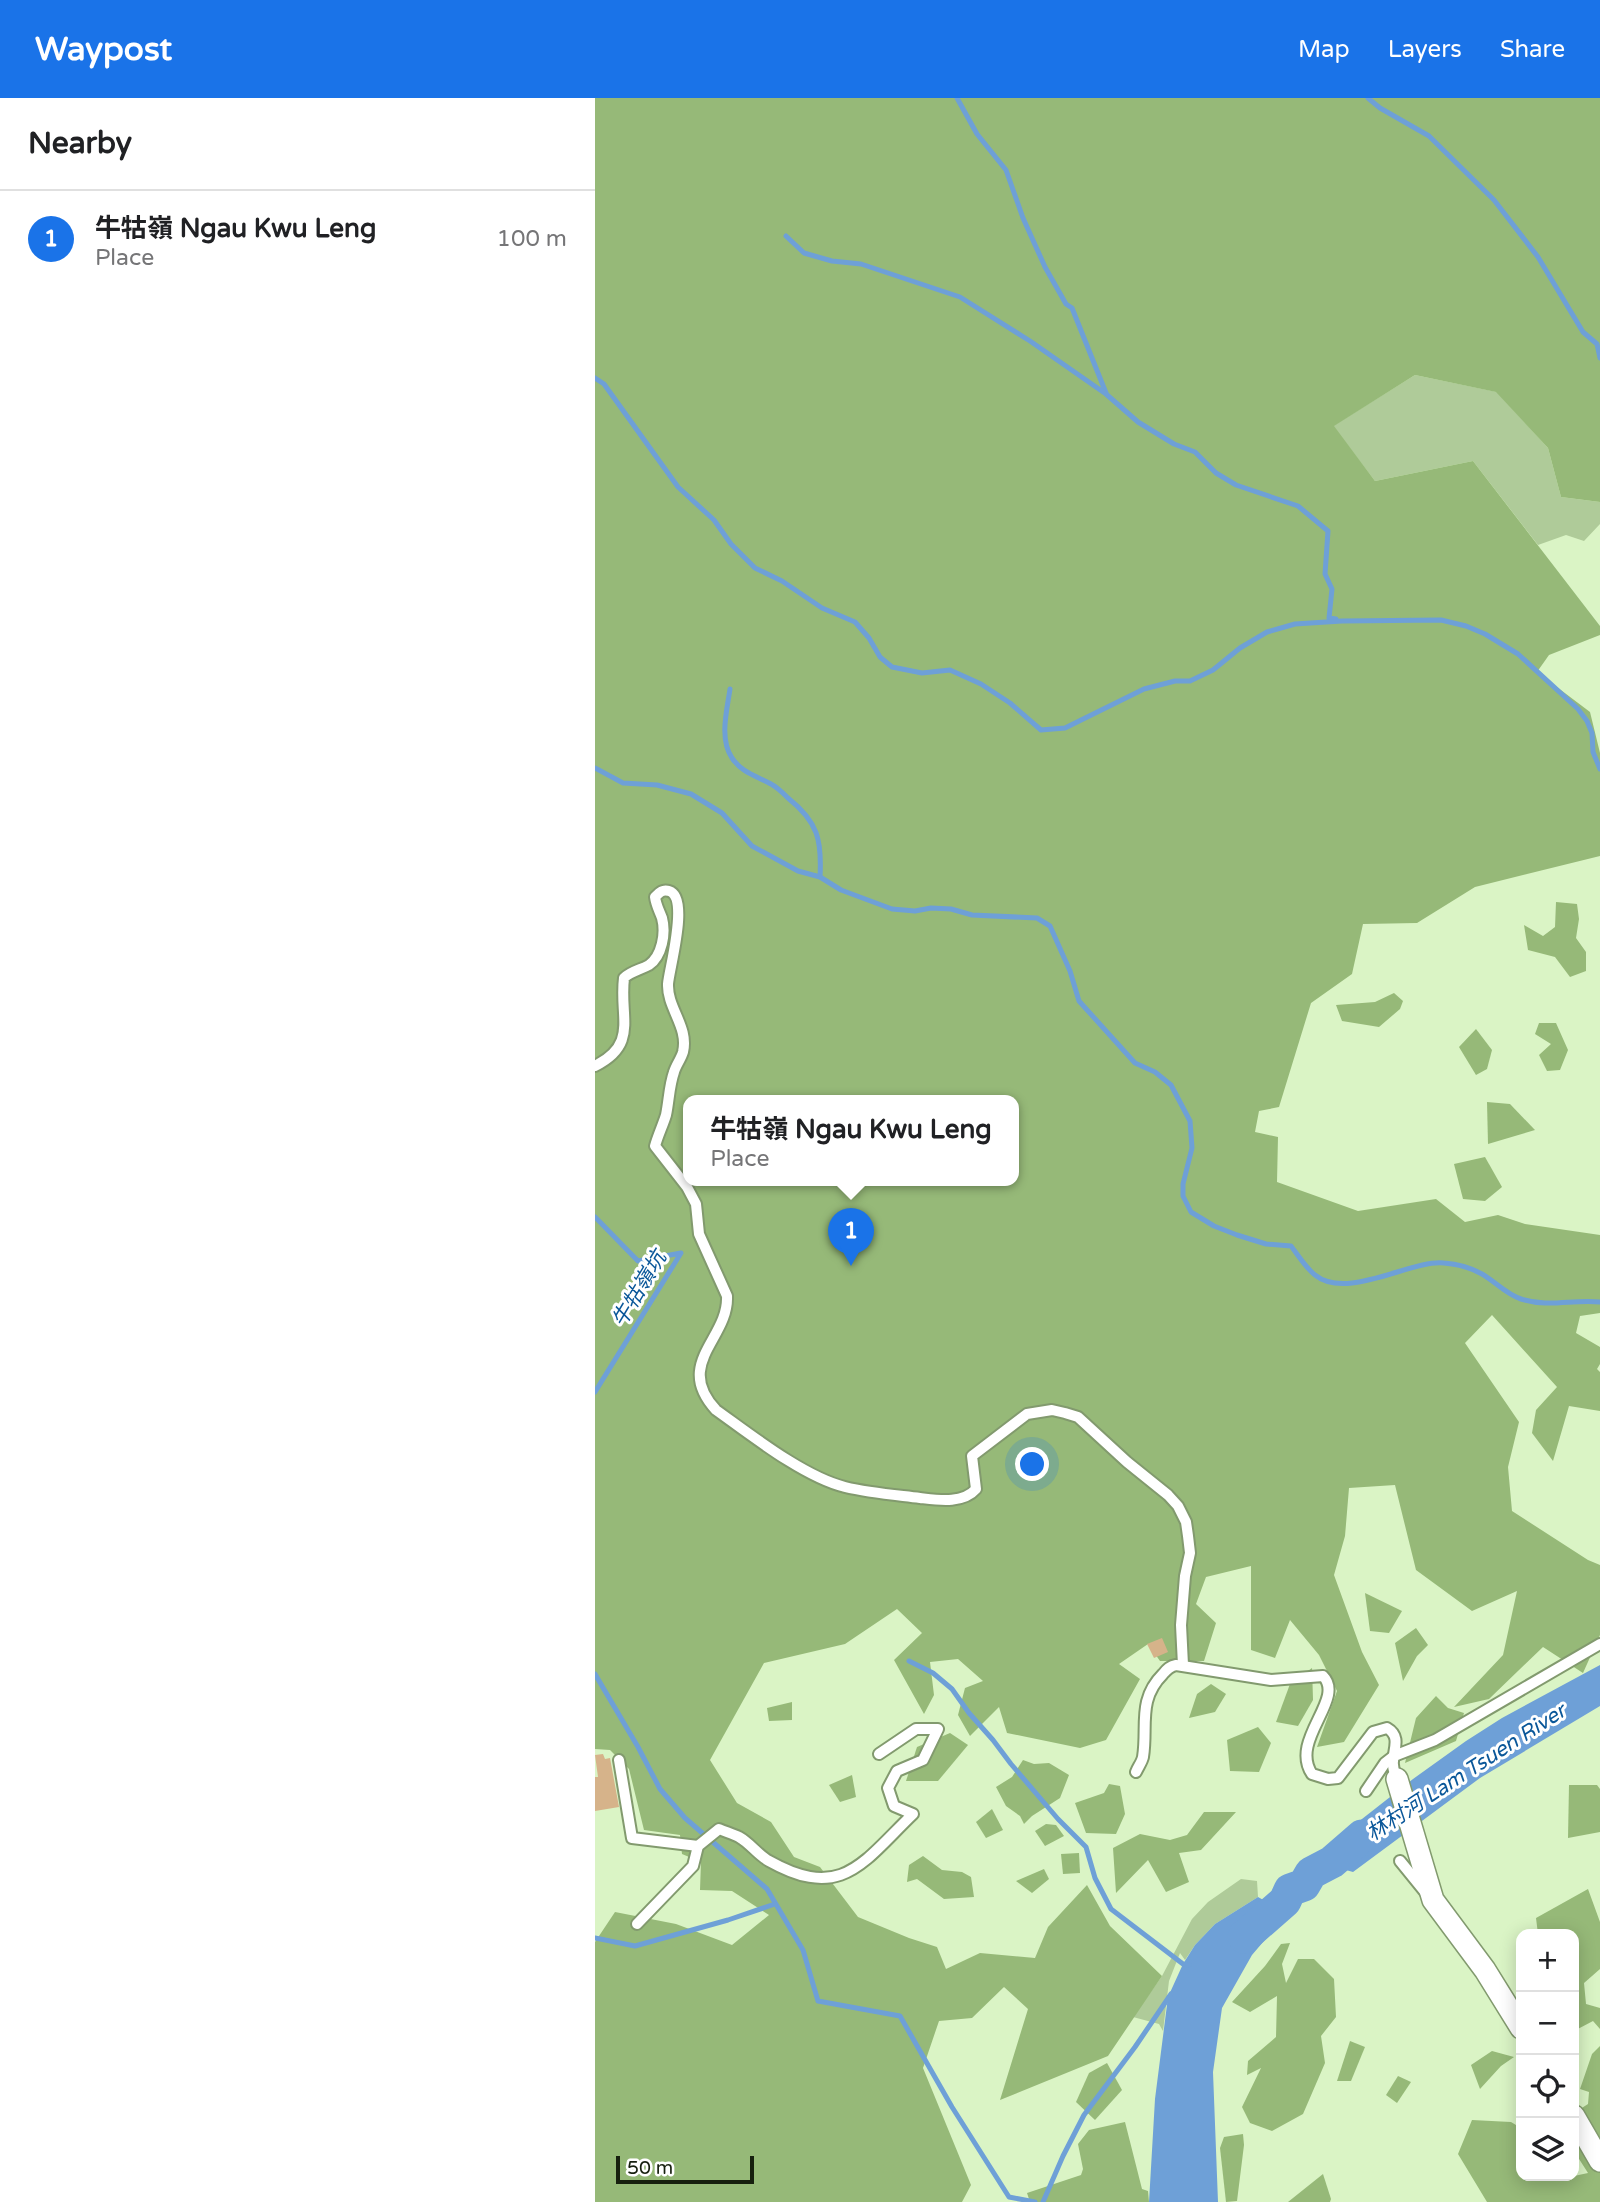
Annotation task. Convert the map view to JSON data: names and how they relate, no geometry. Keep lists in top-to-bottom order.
{
  "water": ["牛牯嶺坑", "林村河 Lam Tsuen River"],
  "scale_bar": "50 m",
  "page": {
    "header": "Waypost",
    "nav": ["Map", "Layers", "Share"],
    "heading": "Nearby",
    "list": [
      {
        "mark": "1",
        "name": "牛牯嶺 Ngau Kwu Leng",
        "note": "Place",
        "value": "100 m"
      }
    ],
    "popup": ["牛牯嶺 Ngau Kwu Leng", "Place"],
    "pins": "1",
    "map_buttons": ["+", "−"],
    "scale": "50 m"
  }
}
